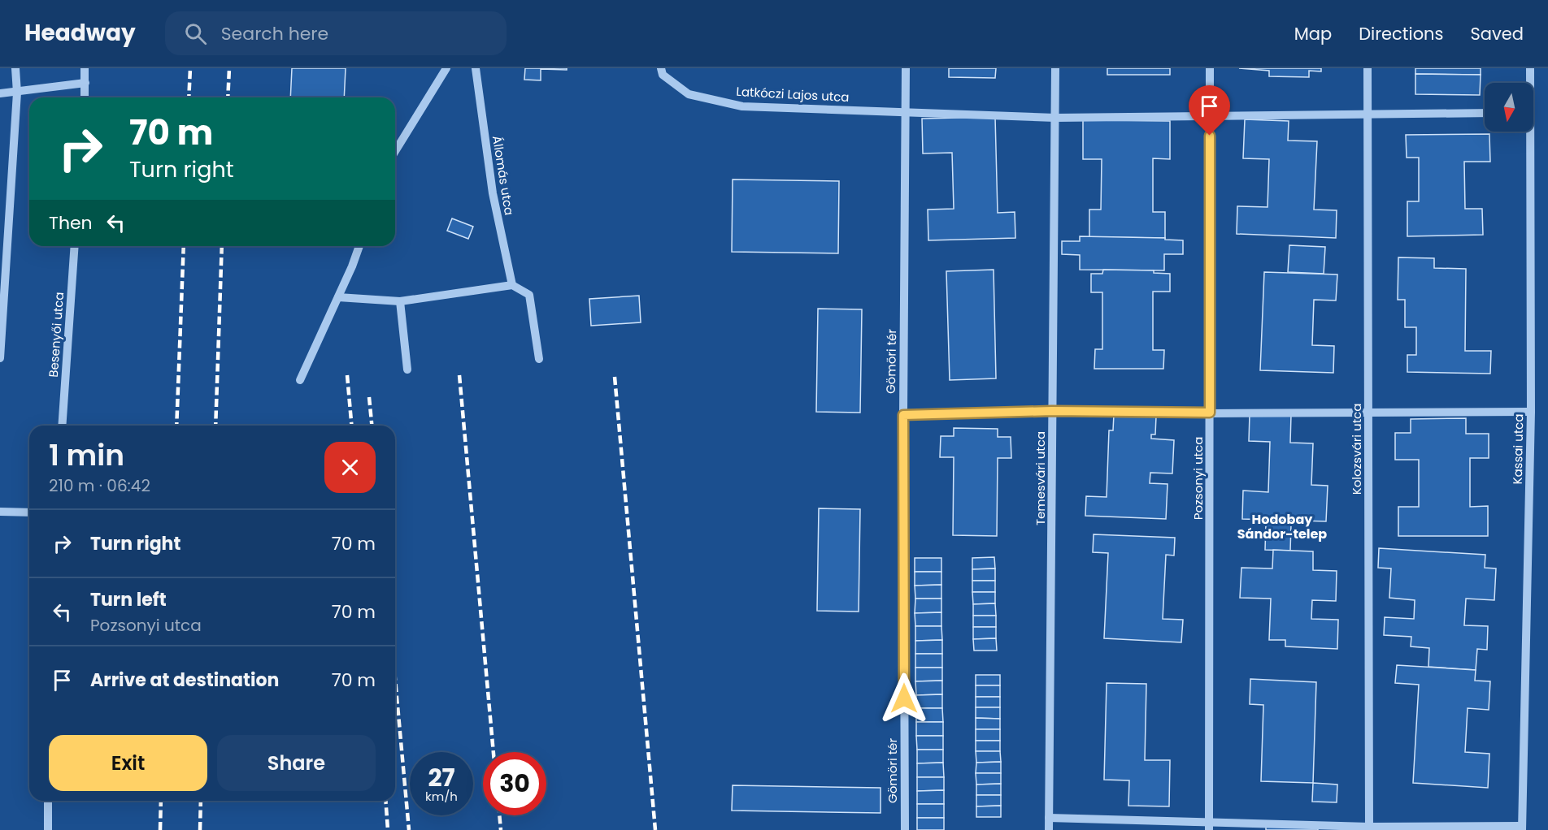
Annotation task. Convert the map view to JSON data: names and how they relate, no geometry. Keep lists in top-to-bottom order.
{
  "streets": {
    "street": [
      "Latkóczi Lajos utca",
      "Állomás utca",
      "Besenyői utca",
      "Gömöri tér",
      "Kolozsvári utca",
      "Kassai utca",
      "Temesvári utca",
      "Pozsonyi utca"
    ]
  },
  "crossings": [
    ["Latkóczi Lajos utca", "Gömöri tér"],
    ["Latkóczi Lajos utca", "Kolozsvári utca"],
    ["Latkóczi Lajos utca", "Temesvári utca"],
    ["Latkóczi Lajos utca", "Pozsonyi utca"]
  ],
  "districts": ["Hodobay Sándor-telep"],
  "north": "bottom",
  "page": {
    "header": "Headway",
    "search": "Search here",
    "nav": ["Map", "Directions", "Saved"],
    "turn": ["70 m", "Turn right"],
    "then": "Then",
    "heading": ["1 min", "210 m · 06:42"],
    "list": [
      {
        "name": "Turn right",
        "value": "70 m"
      },
      {
        "name": "Turn left",
        "note": "Pozsonyi utca",
        "value": "70 m"
      },
      {
        "name": "Arrive at destination",
        "value": "70 m"
      }
    ],
    "buttons": ["Exit", "Share"],
    "speed": "27 km/h",
    "limit": "30"
  }
}
